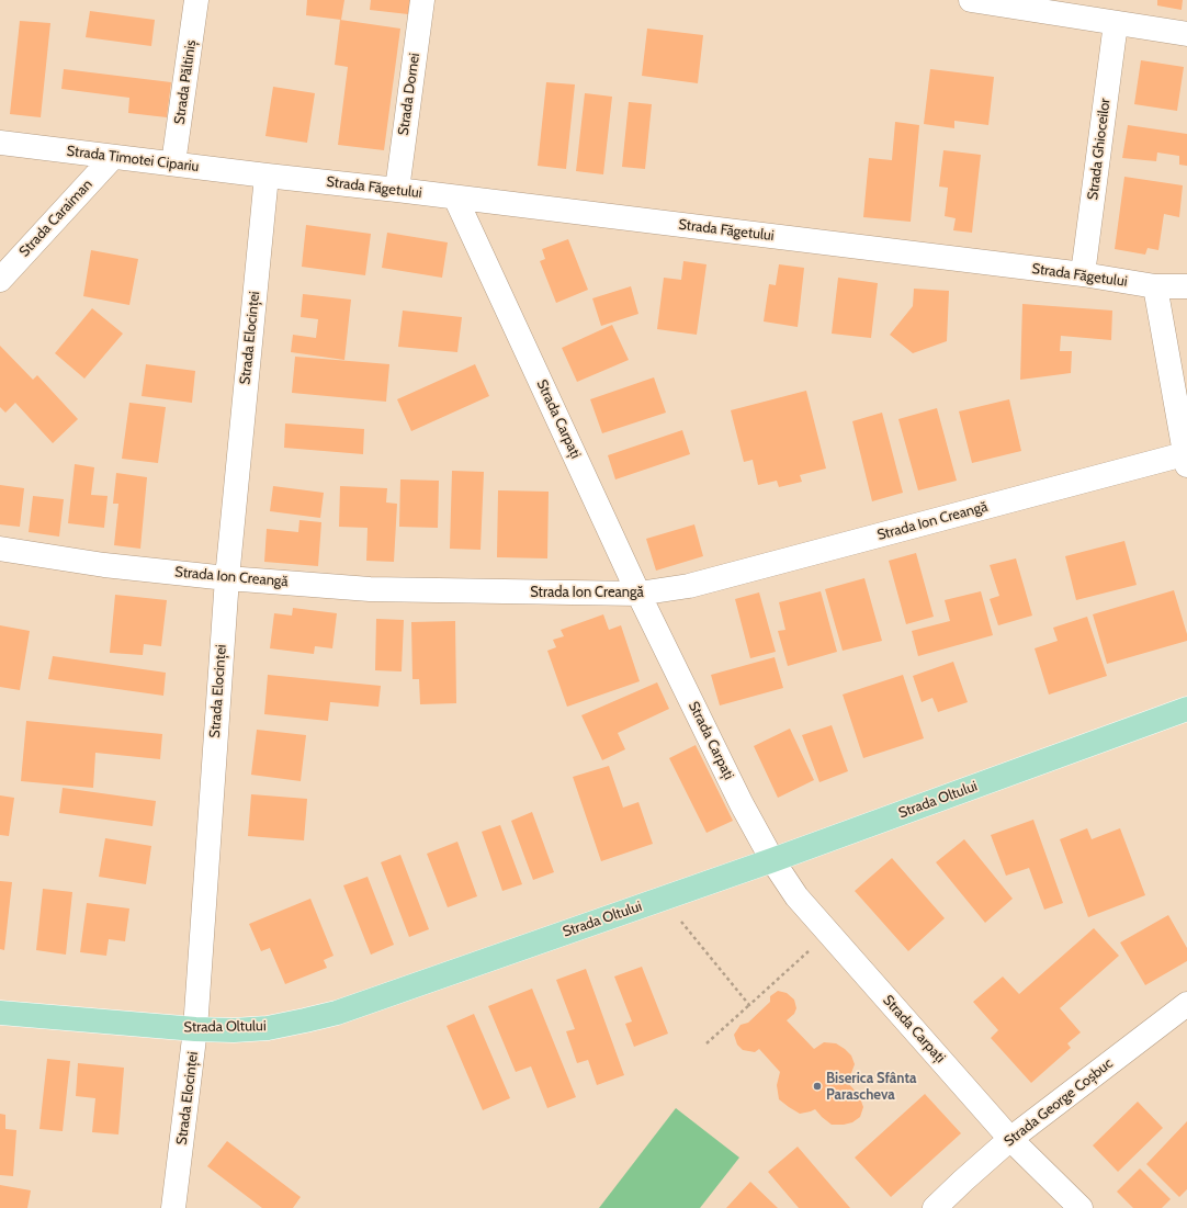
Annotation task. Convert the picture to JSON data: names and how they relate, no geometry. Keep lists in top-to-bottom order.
{
  "streets": {
    "main road": ["Strada Oltului"],
    "street": [
      "Strada Păltiniș",
      "Strada Dornei",
      "Strada Ghioceilor",
      "Strada Timotei Cipariu",
      "Strada Făgetului",
      "Strada Caraiman",
      "Strada Elocinței",
      "Strada Carpați",
      "Strada Ion Creangă",
      "Strada George Coșbuc"
    ]
  },
  "crossings": [
    ["Strada Păltiniș", "Strada Timotei Cipariu"],
    ["Strada Dornei", "Strada Făgetului"],
    ["Strada Ghioceilor", "Strada Făgetului"],
    ["Strada Timotei Cipariu", "Strada Făgetului"],
    ["Strada Timotei Cipariu", "Strada Caraiman"],
    ["Strada Timotei Cipariu", "Strada Elocinței"],
    ["Strada Făgetului", "Strada Elocinței"],
    ["Strada Făgetului", "Strada Carpați"],
    ["Strada Elocinței", "Strada Ion Creangă"],
    ["Strada Elocinței", "Strada Oltului"],
    ["Strada Carpați", "Strada Ion Creangă"],
    ["Strada Carpați", "Strada Oltului"],
    ["Strada Carpați", "Strada George Coșbuc"]
  ],
  "places": ["Biserica Sfânta Parascheva"]
}
